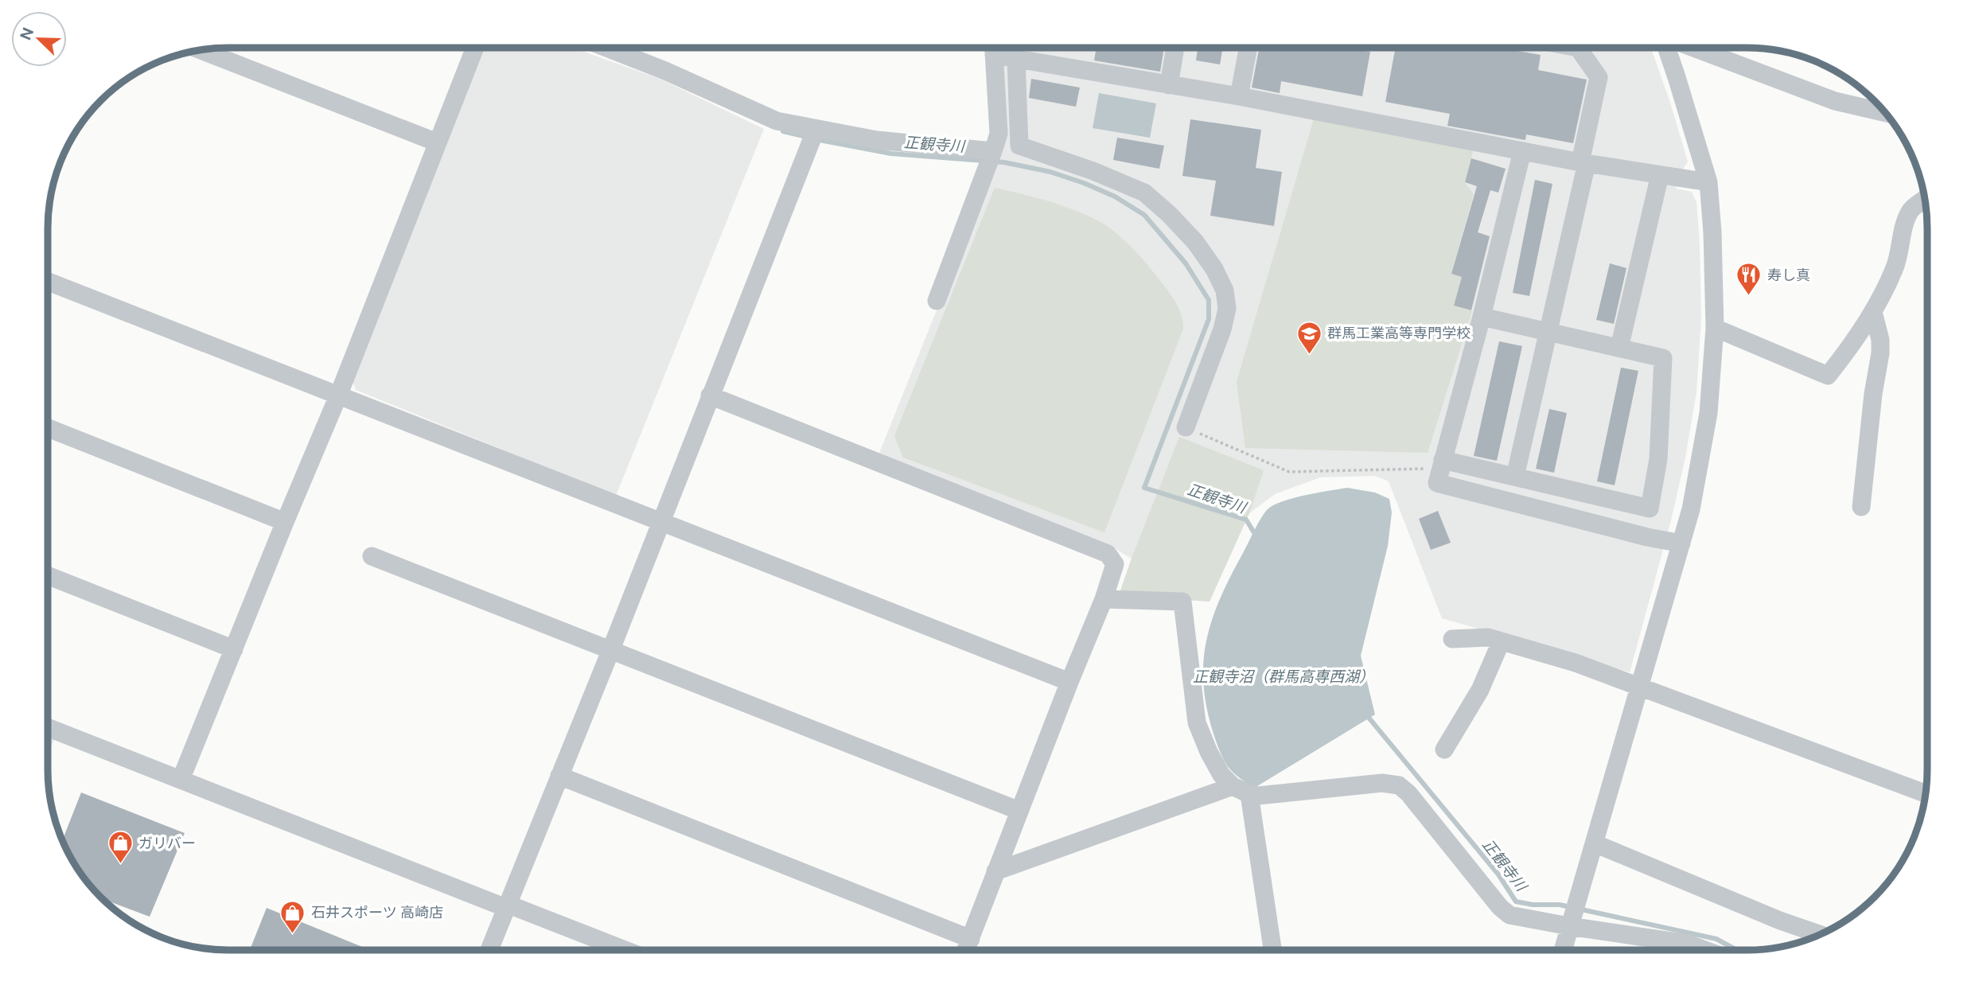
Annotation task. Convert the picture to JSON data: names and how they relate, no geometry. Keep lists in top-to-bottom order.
{
  "water": ["正観寺川", "正観寺沼（群馬高専西湖）"],
  "places": {
    "restaurant": ["寿し真"],
    "school or university": ["群馬工業高等専門学校"],
    "shop": ["ガリバー", "石井スポーツ 高崎店"]
  },
  "north": "top left"
}
